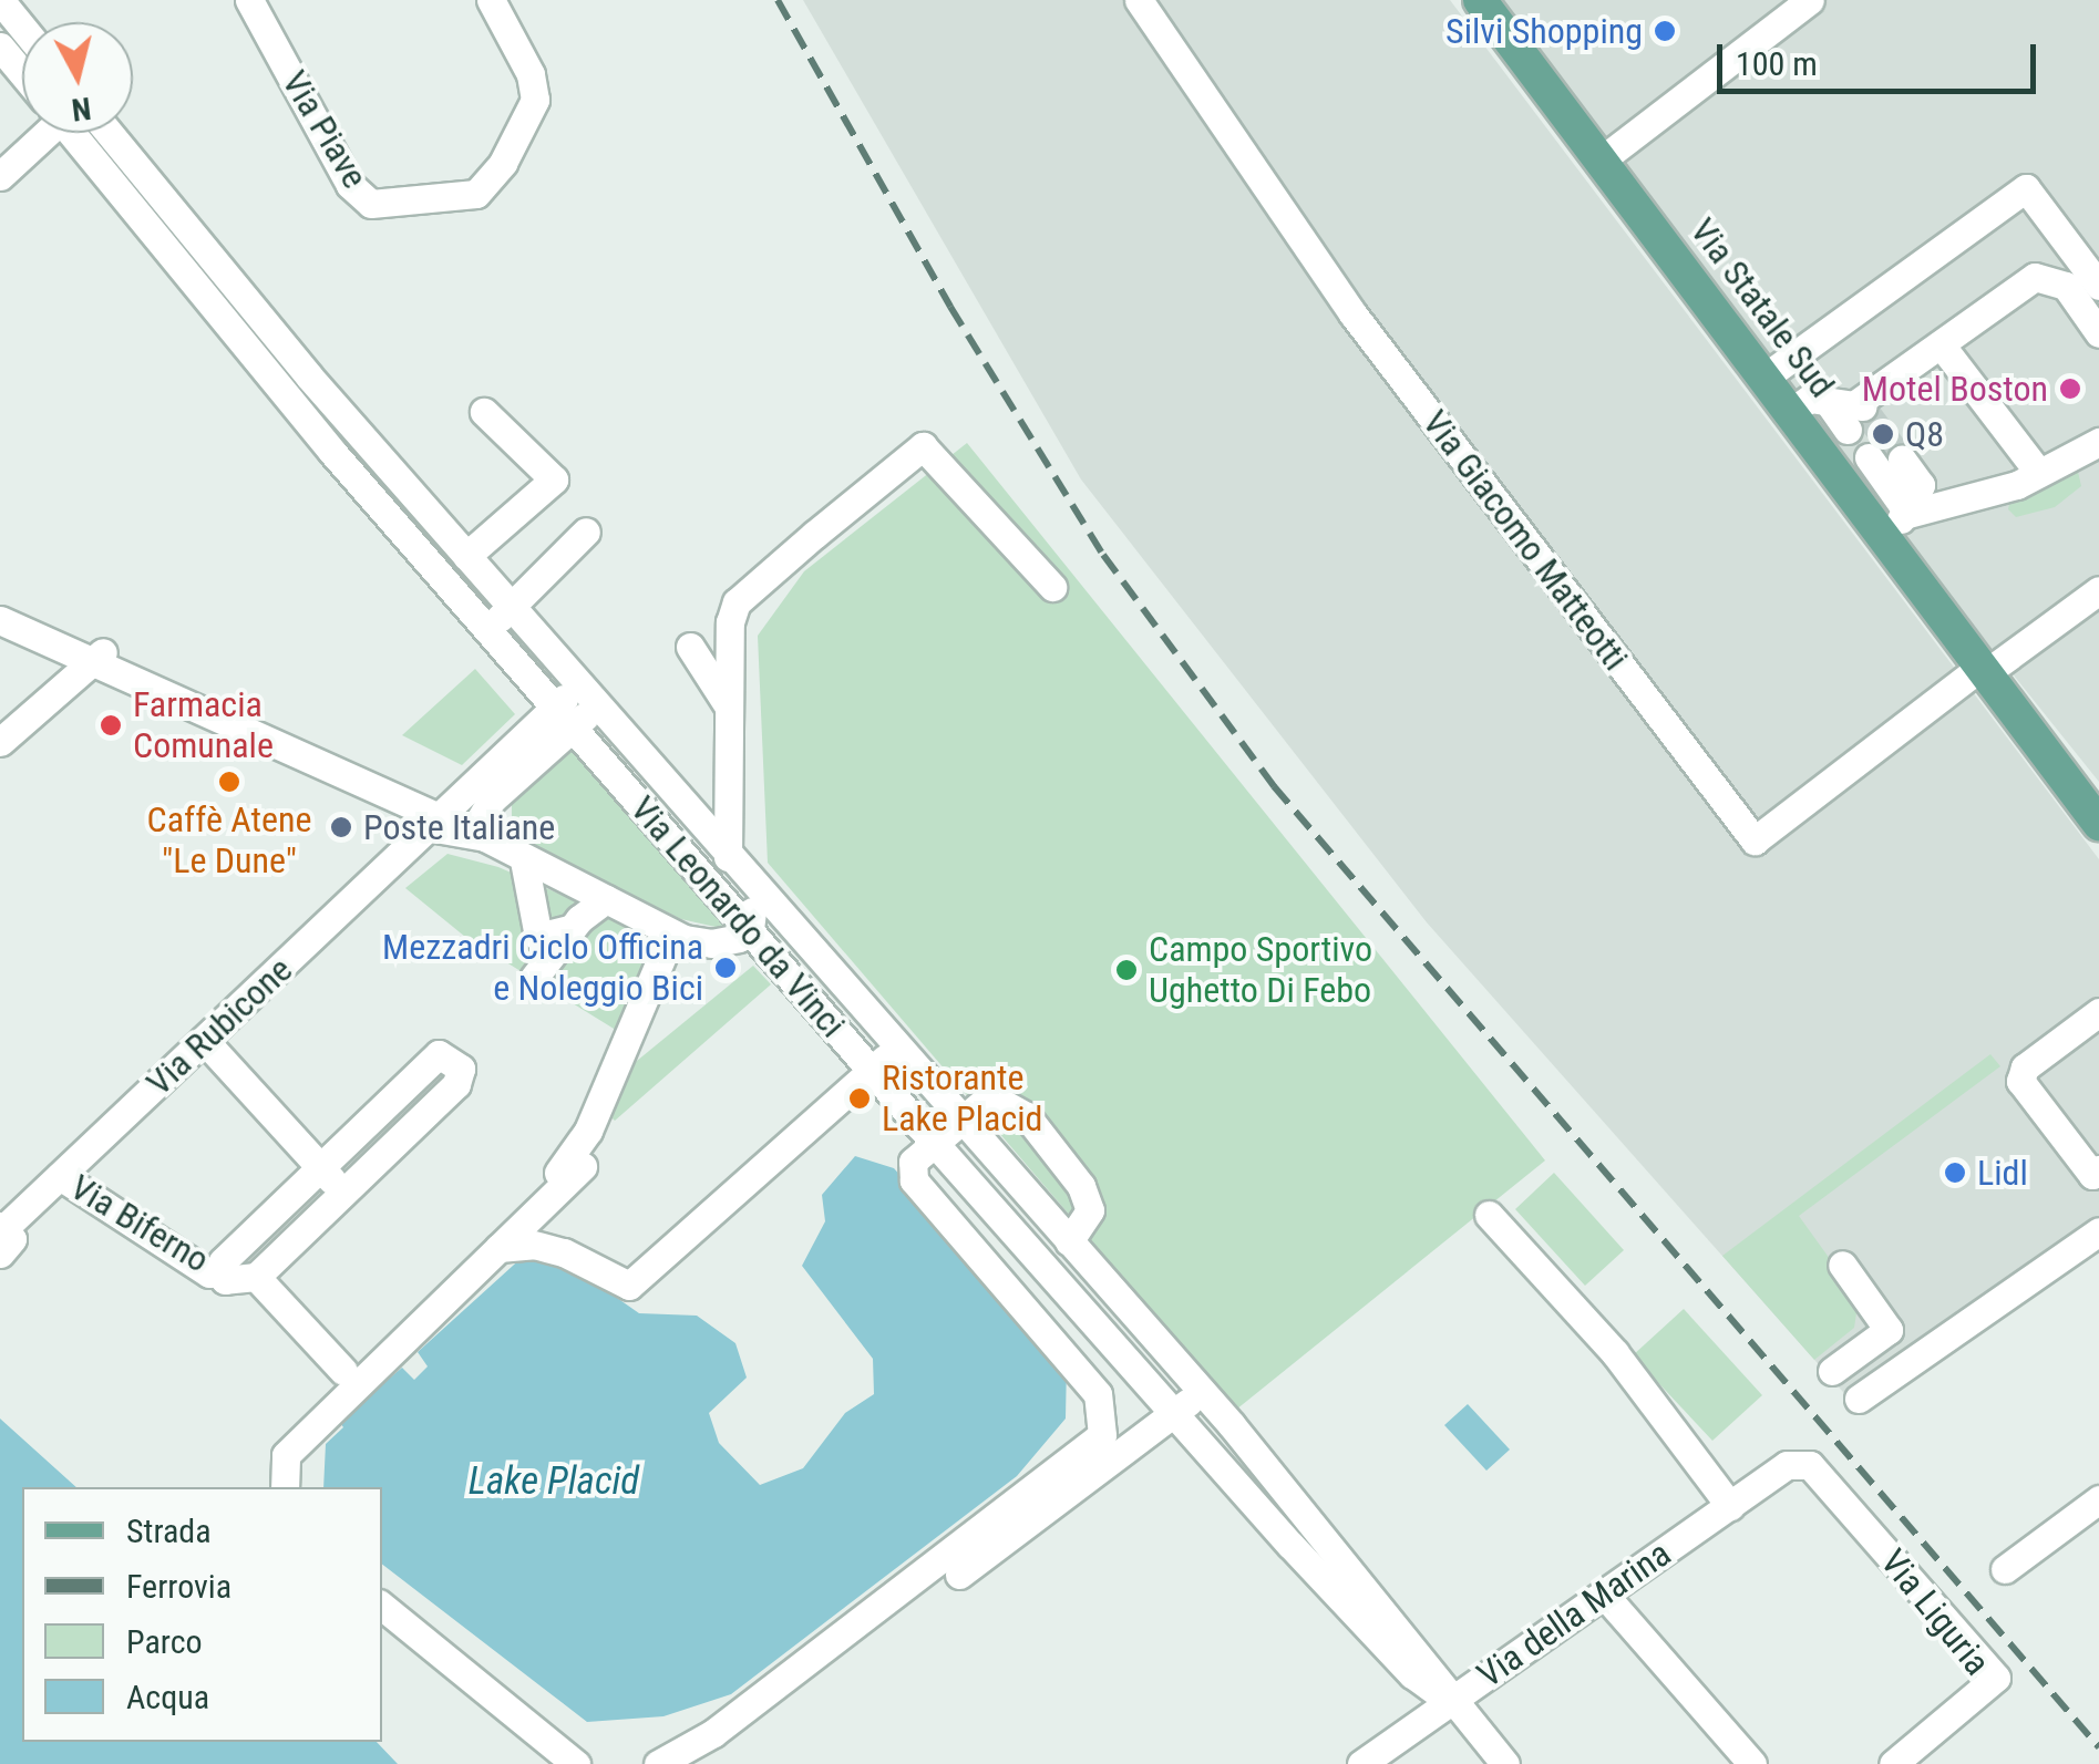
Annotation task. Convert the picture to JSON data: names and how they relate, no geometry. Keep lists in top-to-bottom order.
{
  "streets": {
    "main road": ["Via Statale Sud"],
    "street": [
      "Via Piave",
      "Via Giacomo Matteotti",
      "Via Leonardo da Vinci",
      "Via Rubicone",
      "Via Biferno",
      "Via Liguria",
      "Via della Marina"
    ]
  },
  "crossings": [
    ["Via Statale Sud", "Via Giacomo Matteotti"],
    ["Via Leonardo da Vinci", "Via Rubicone"],
    ["Via Leonardo da Vinci", "Via della Marina"],
    ["Via Rubicone", "Via Biferno"],
    ["Via Liguria", "Via della Marina"]
  ],
  "water": ["Lake Placid"],
  "places": [
    "Silvi Shopping",
    "Motel Boston",
    "Q8",
    "Farmacia Comunale",
    "Caffè Atene \"Le Dune\"",
    "Poste Italiane",
    "Mezzadri Ciclo Officina e Noleggio Bici",
    "Campo Sportivo Ughetto Di Febo",
    "Ristorante Lake Placid",
    "Lidl"
  ],
  "legend": [
    "Strada",
    "Ferrovia",
    "Parco",
    "Acqua"
  ],
  "scale_bar": "100 m",
  "north": "bottom"
}
